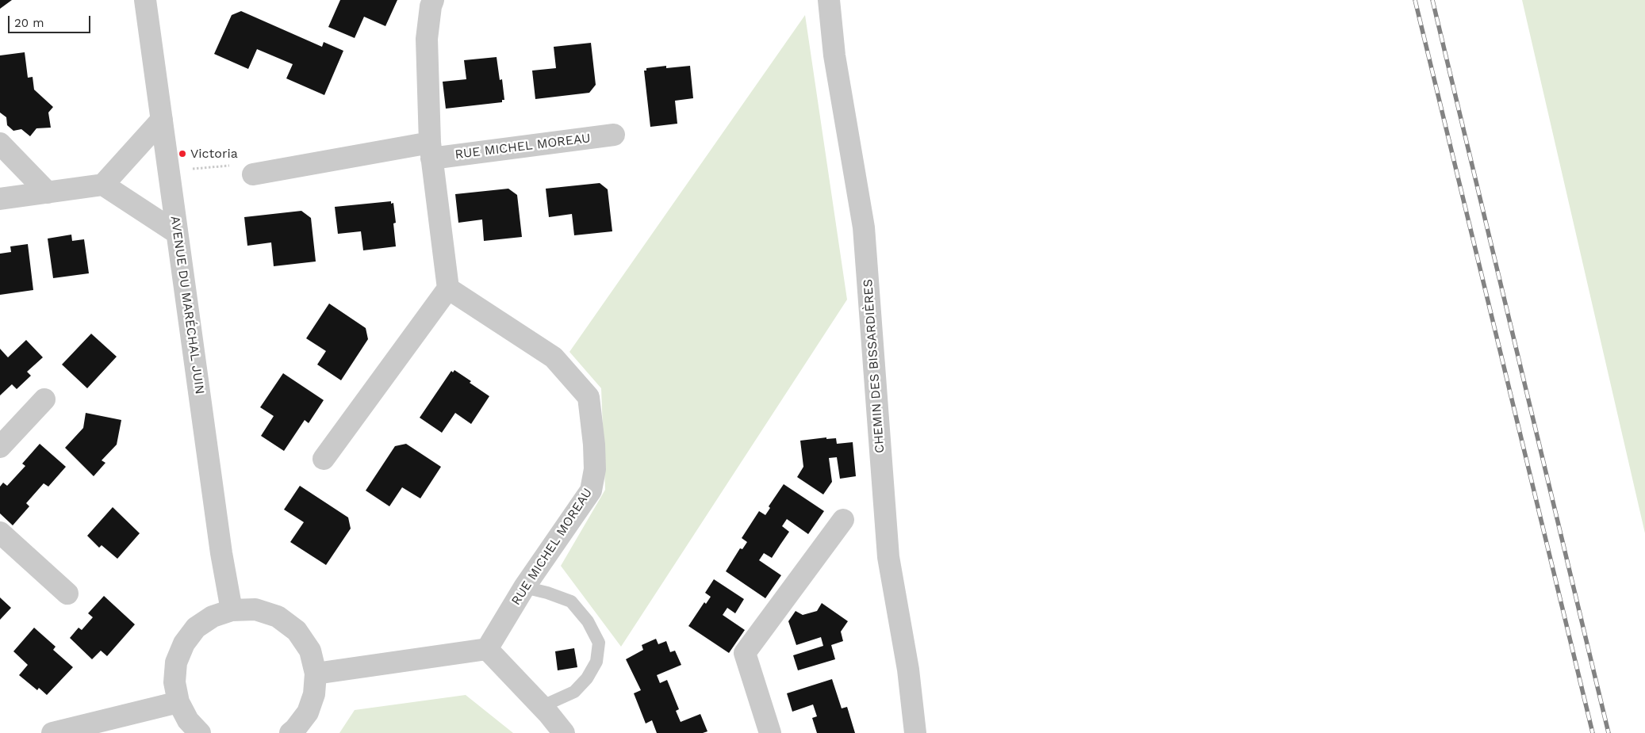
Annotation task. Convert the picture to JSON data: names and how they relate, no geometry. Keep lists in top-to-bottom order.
{
  "streets": {
    "street": ["RUE MICHEL MOREAU", "AVENUE DU MARÉCHAL JUIN", "CHEMIN DES BISSARDIÈRES"]
  },
  "places": ["Victoria"],
  "scale_bar": "20 m"
}
